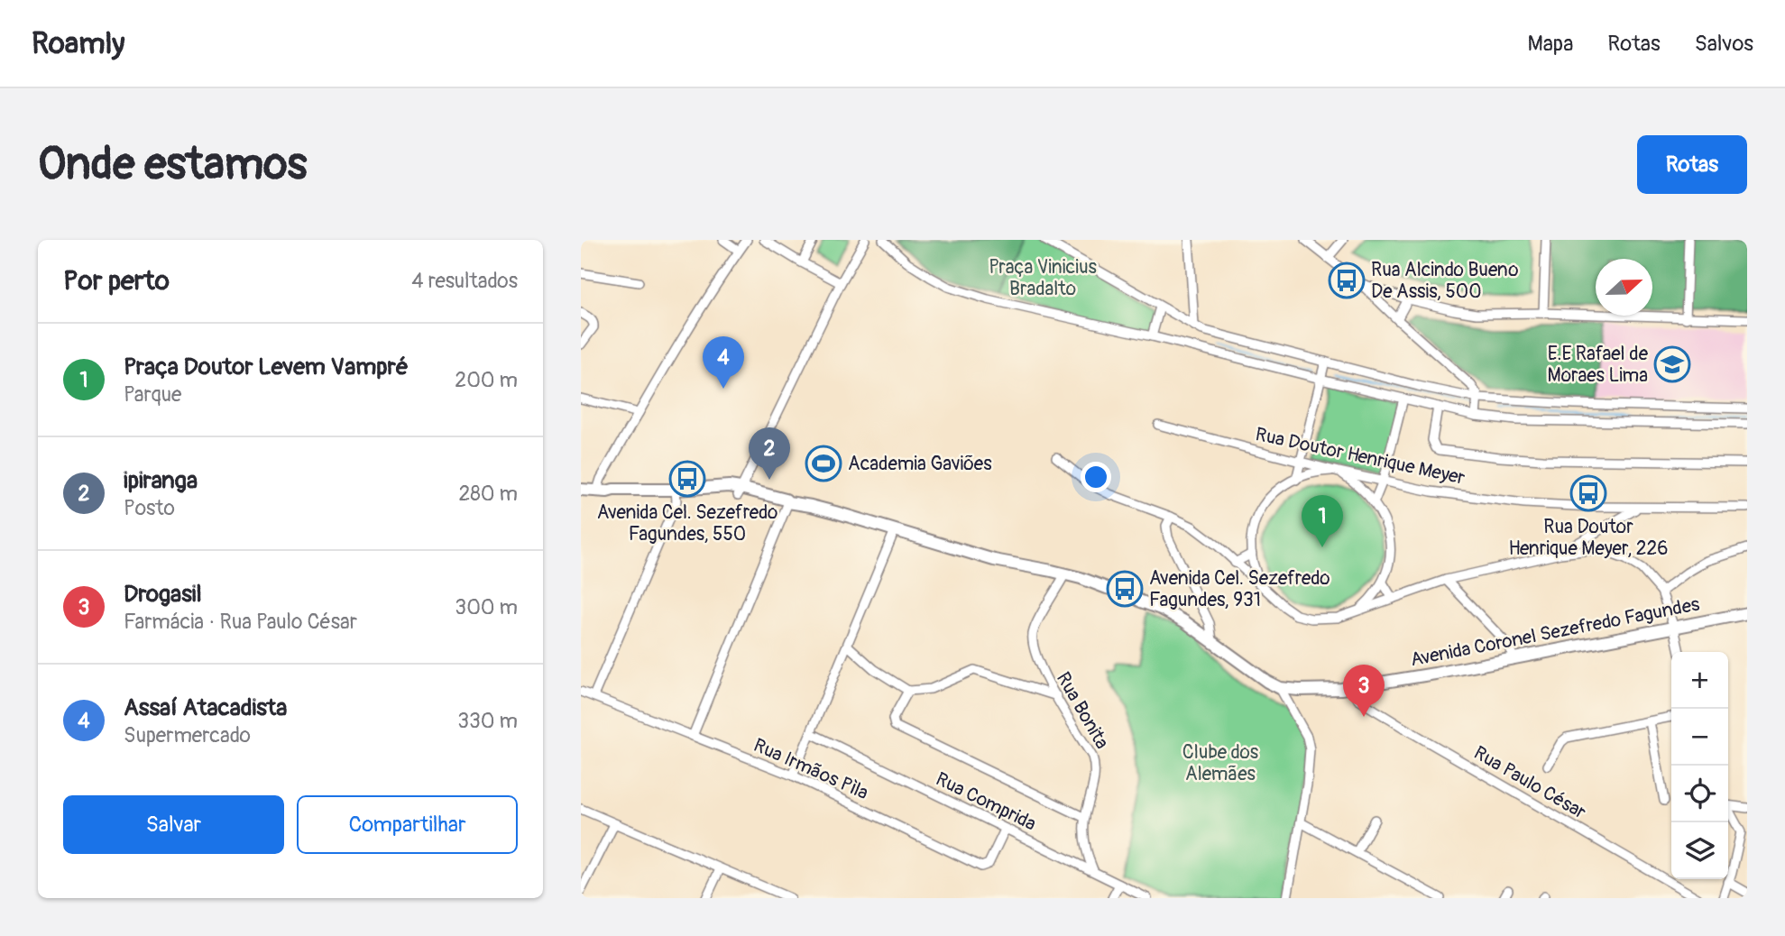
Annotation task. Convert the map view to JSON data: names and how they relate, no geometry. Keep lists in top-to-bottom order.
{
  "streets": {
    "main road": ["Avenida Coronel Sezefredo Fagundes"],
    "street": [
      "Rua Doutor Henrique Meyer",
      "Rua Bonita",
      "Rua Irmãos Pìla",
      "Rua Paulo César",
      "Rua Comprida"
    ]
  },
  "crossings": [
    ["Avenida Coronel Sezefredo Fagundes", "Rua Bonita"],
    ["Avenida Coronel Sezefredo Fagundes", "Rua Paulo César"],
    ["Rua Bonita", "Rua Comprida"],
    ["Rua Irmãos Pìla", "Rua Comprida"]
  ],
  "parks": ["Praça Vinicius Bradalto", "Clube dos Alemães"],
  "places": {
    "bus stop": [
      "Rua Alcindo Bueno De Assis, 500",
      "Avenida Cel. Sezefredo Fagundes, 550",
      "Rua Doutor Henrique Meyer, 226",
      "Avenida Cel. Sezefredo Fagundes, 931"
    ],
    "school or university": ["E.E Rafael de Moraes Lima"],
    "sports": ["Academia Gaviões"]
  },
  "north": "right",
  "page": {
    "header": "Roamly",
    "nav": ["Mapa", "Rotas", "Salvos"],
    "buttons": [
      "Rotas",
      ["Salvar", "Compartilhar"]
    ],
    "title": "Onde estamos",
    "heading": ["Por perto", "4 resultados"],
    "list": [
      {
        "mark": "1",
        "name": "Praça Doutor Levem Vampré",
        "note": "Parque",
        "value": "200 m"
      },
      {
        "mark": "2",
        "name": "ipiranga",
        "note": "Posto",
        "value": "280 m"
      },
      {
        "mark": "3",
        "name": "Drogasil",
        "note": "Farmácia · Rua Paulo César",
        "value": "300 m"
      },
      {
        "mark": "4",
        "name": "Assaí Atacadista",
        "note": "Supermercado",
        "value": "330 m"
      }
    ],
    "pins": [
      "4",
      "2",
      "1",
      "3"
    ],
    "map_buttons": ["+", "−"]
  }
}
